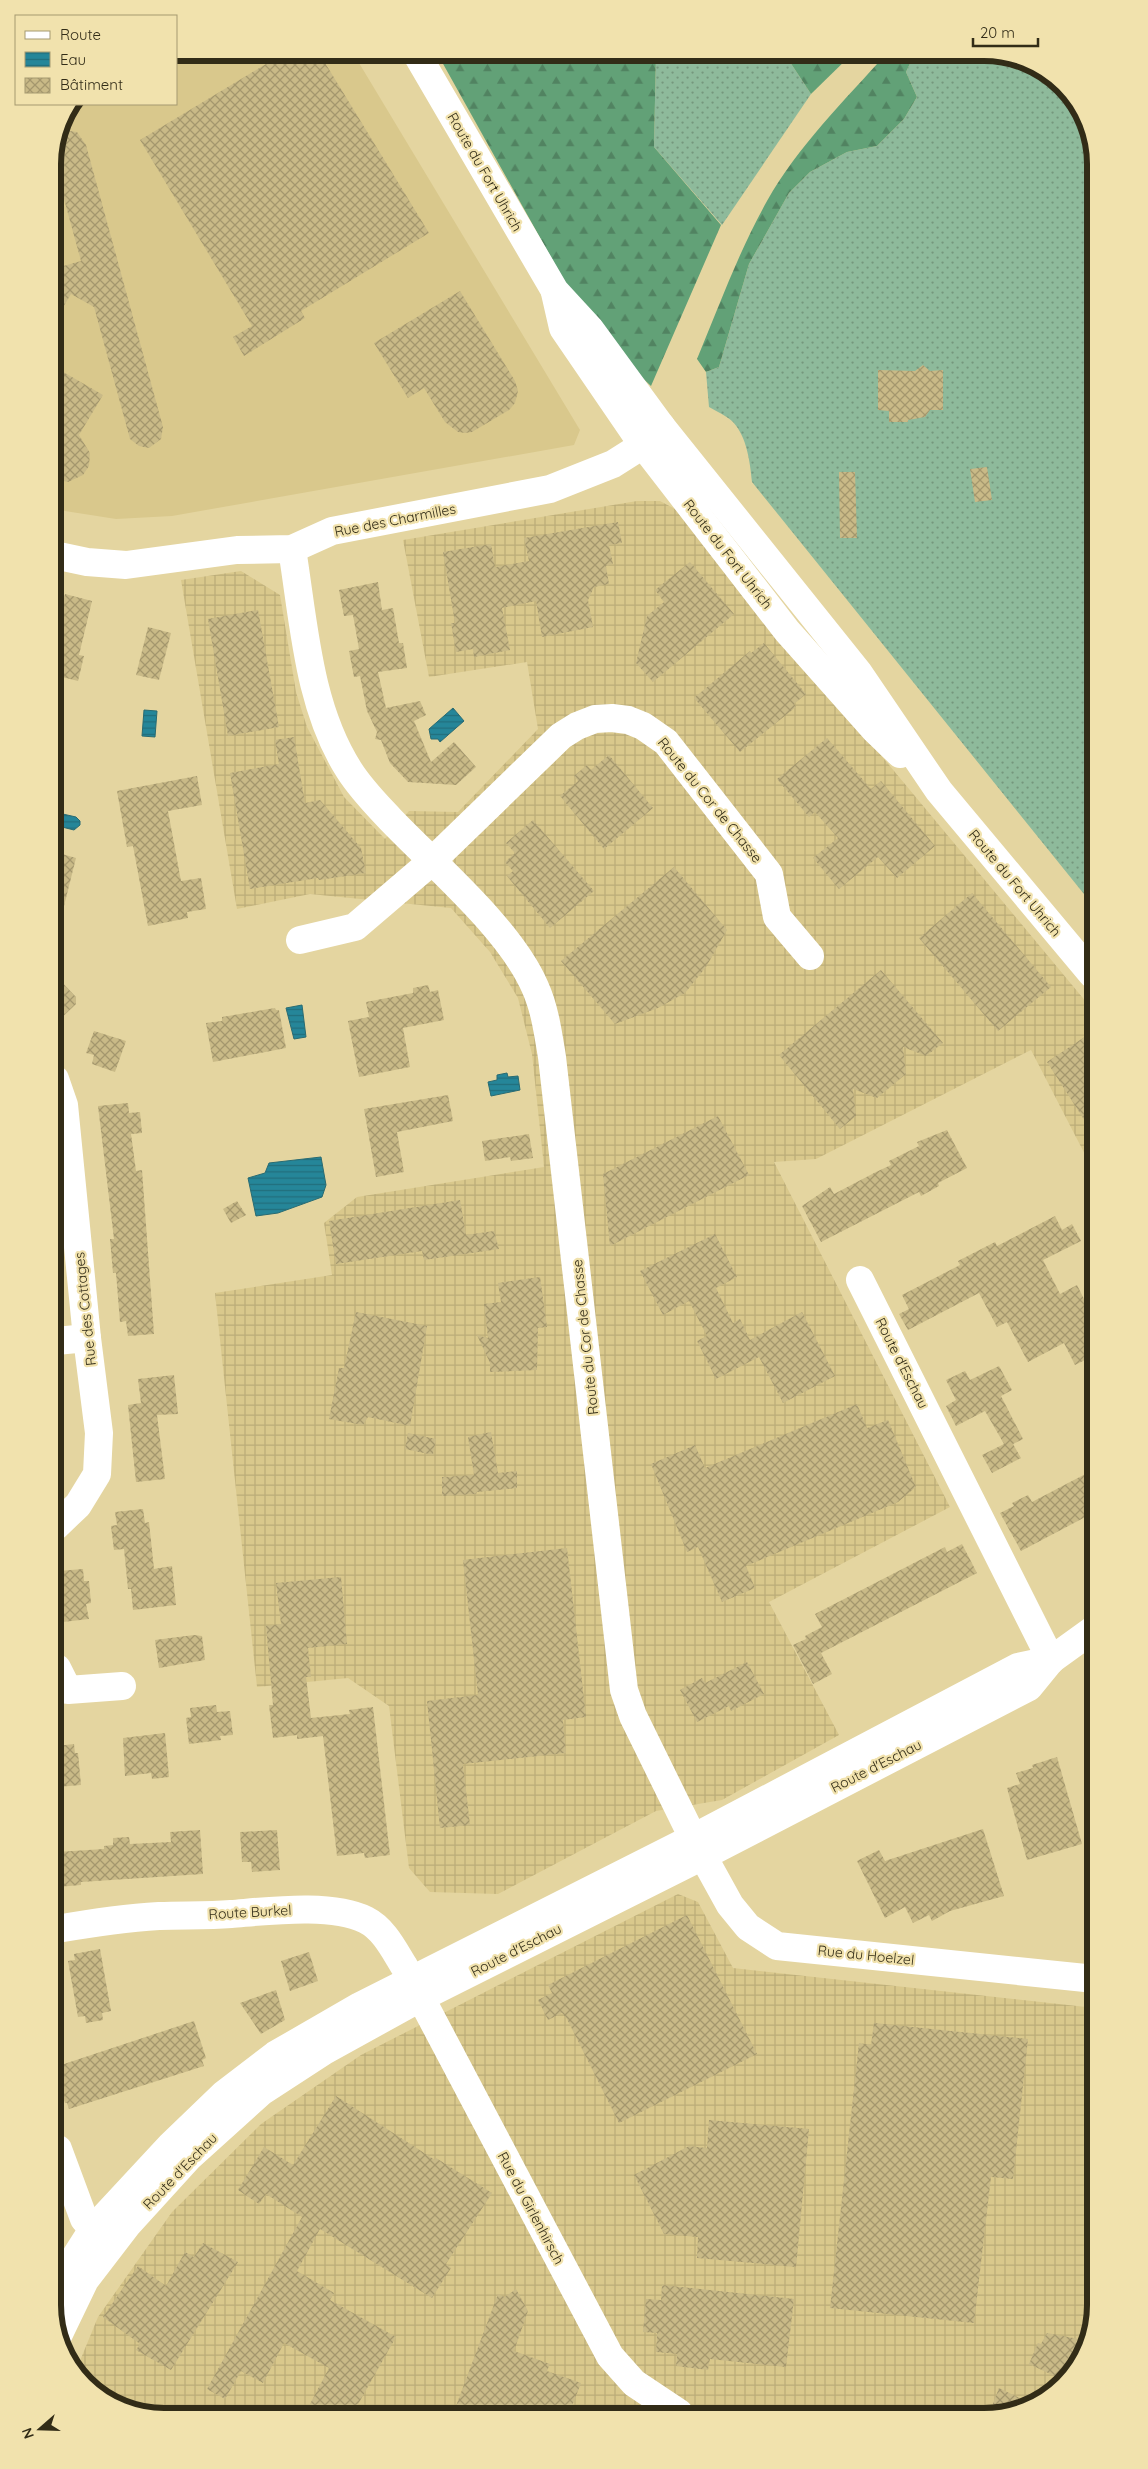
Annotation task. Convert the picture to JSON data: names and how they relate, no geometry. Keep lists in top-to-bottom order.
{
  "streets": {
    "street": [
      "Route du Fort Uhrich",
      "Rue des Charmilles",
      "Route du Cor de Chasse",
      "Rue des Cottages",
      "Route d'Eschau",
      "Route Burkel",
      "Rue du Hoelzel",
      "Rue du Girlenhirsch"
    ]
  },
  "crossings": [
    ["Route du Fort Uhrich", "Rue des Charmilles"],
    ["Rue des Charmilles", "Route du Cor de Chasse"],
    ["Route du Cor de Chasse", "Route d'Eschau"],
    ["Route du Cor de Chasse", "Rue du Hoelzel"],
    ["Route d'Eschau", "Route Burkel"],
    ["Route d'Eschau", "Rue du Hoelzel"],
    ["Route d'Eschau", "Rue du Girlenhirsch"],
    ["Route Burkel", "Rue du Girlenhirsch"]
  ],
  "legend": ["Route", "Eau", "Bâtiment"],
  "scale_bar": "20 m",
  "north": "left"
}
